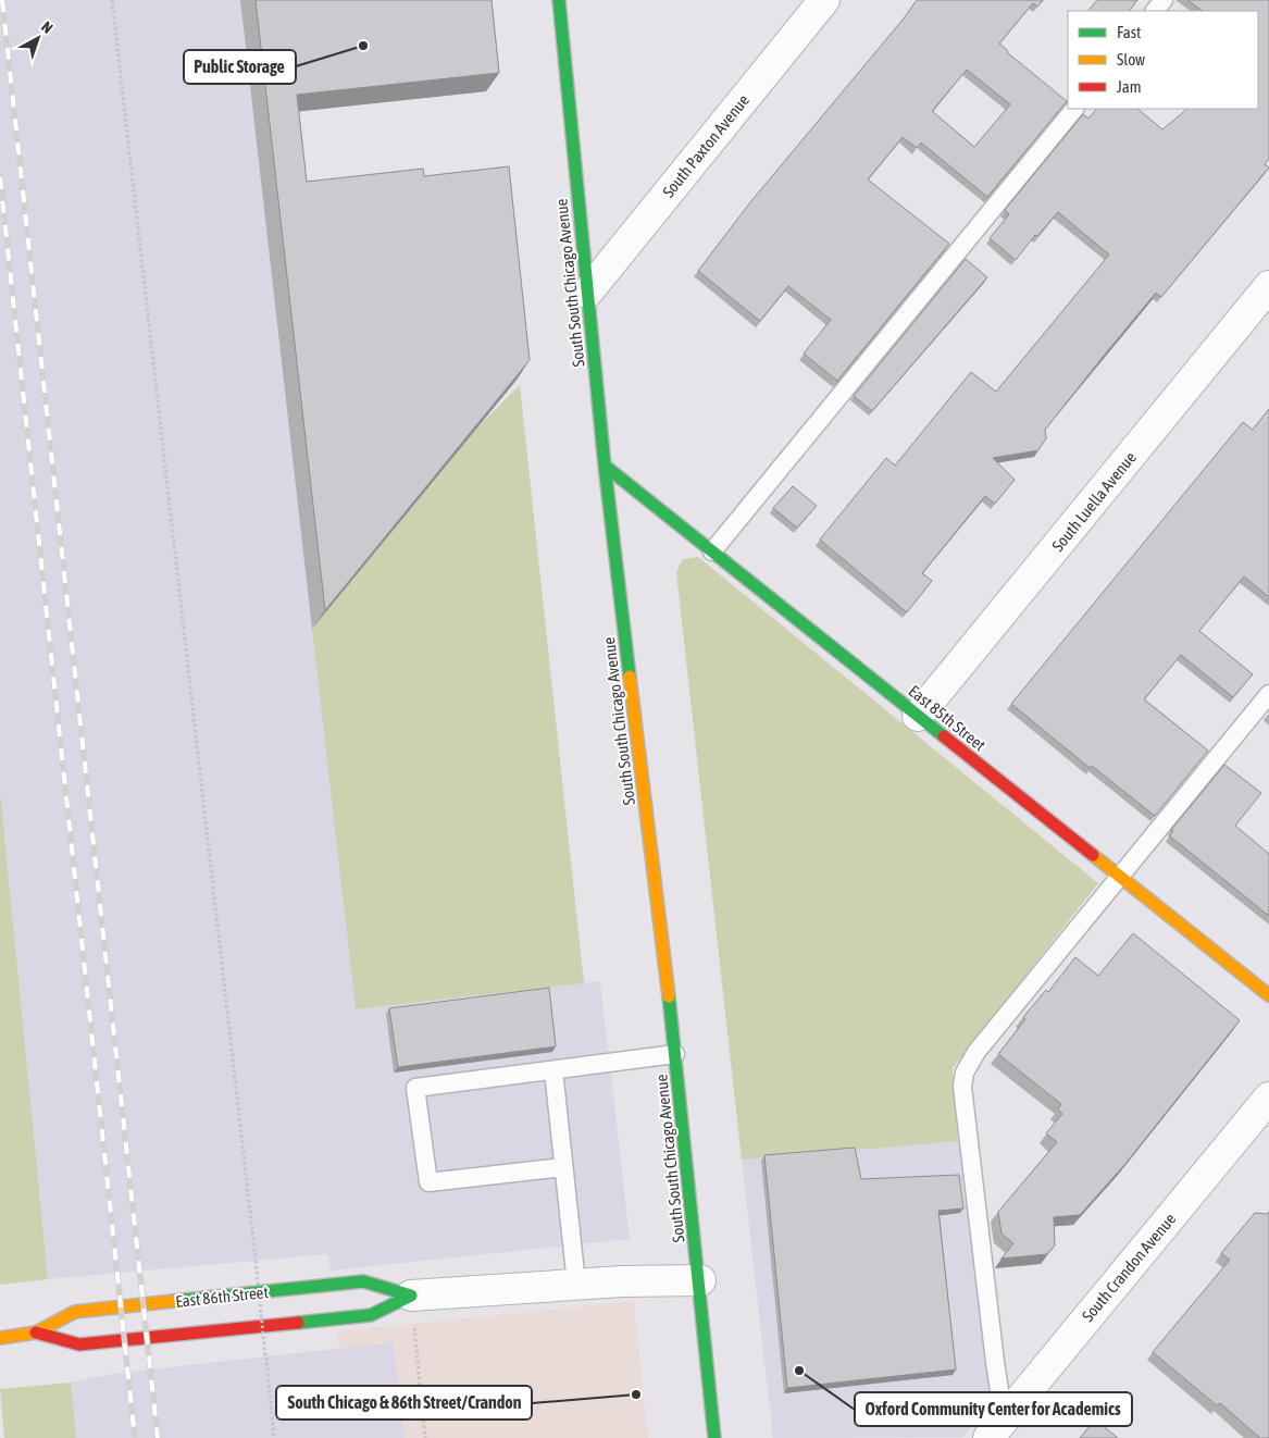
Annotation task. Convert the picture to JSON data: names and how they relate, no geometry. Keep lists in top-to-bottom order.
{
  "streets": {
    "street": [
      "South Paxton Avenue",
      "South South Chicago Avenue",
      "South Luella Avenue",
      "East 85th Street",
      "South Crandon Avenue",
      "East 86th Street"
    ]
  },
  "crossings": [
    ["South Paxton Avenue", "South South Chicago Avenue"],
    ["South South Chicago Avenue", "East 85th Street"],
    ["South South Chicago Avenue", "East 86th Street"],
    ["South Luella Avenue", "East 85th Street"]
  ],
  "places": ["Public Storage", "Oxford Community Center for Academics", "South Chicago & 86th Street/Crandon"],
  "legend": ["Fast", "Slow", "Jam"],
  "north": "top right"
}
